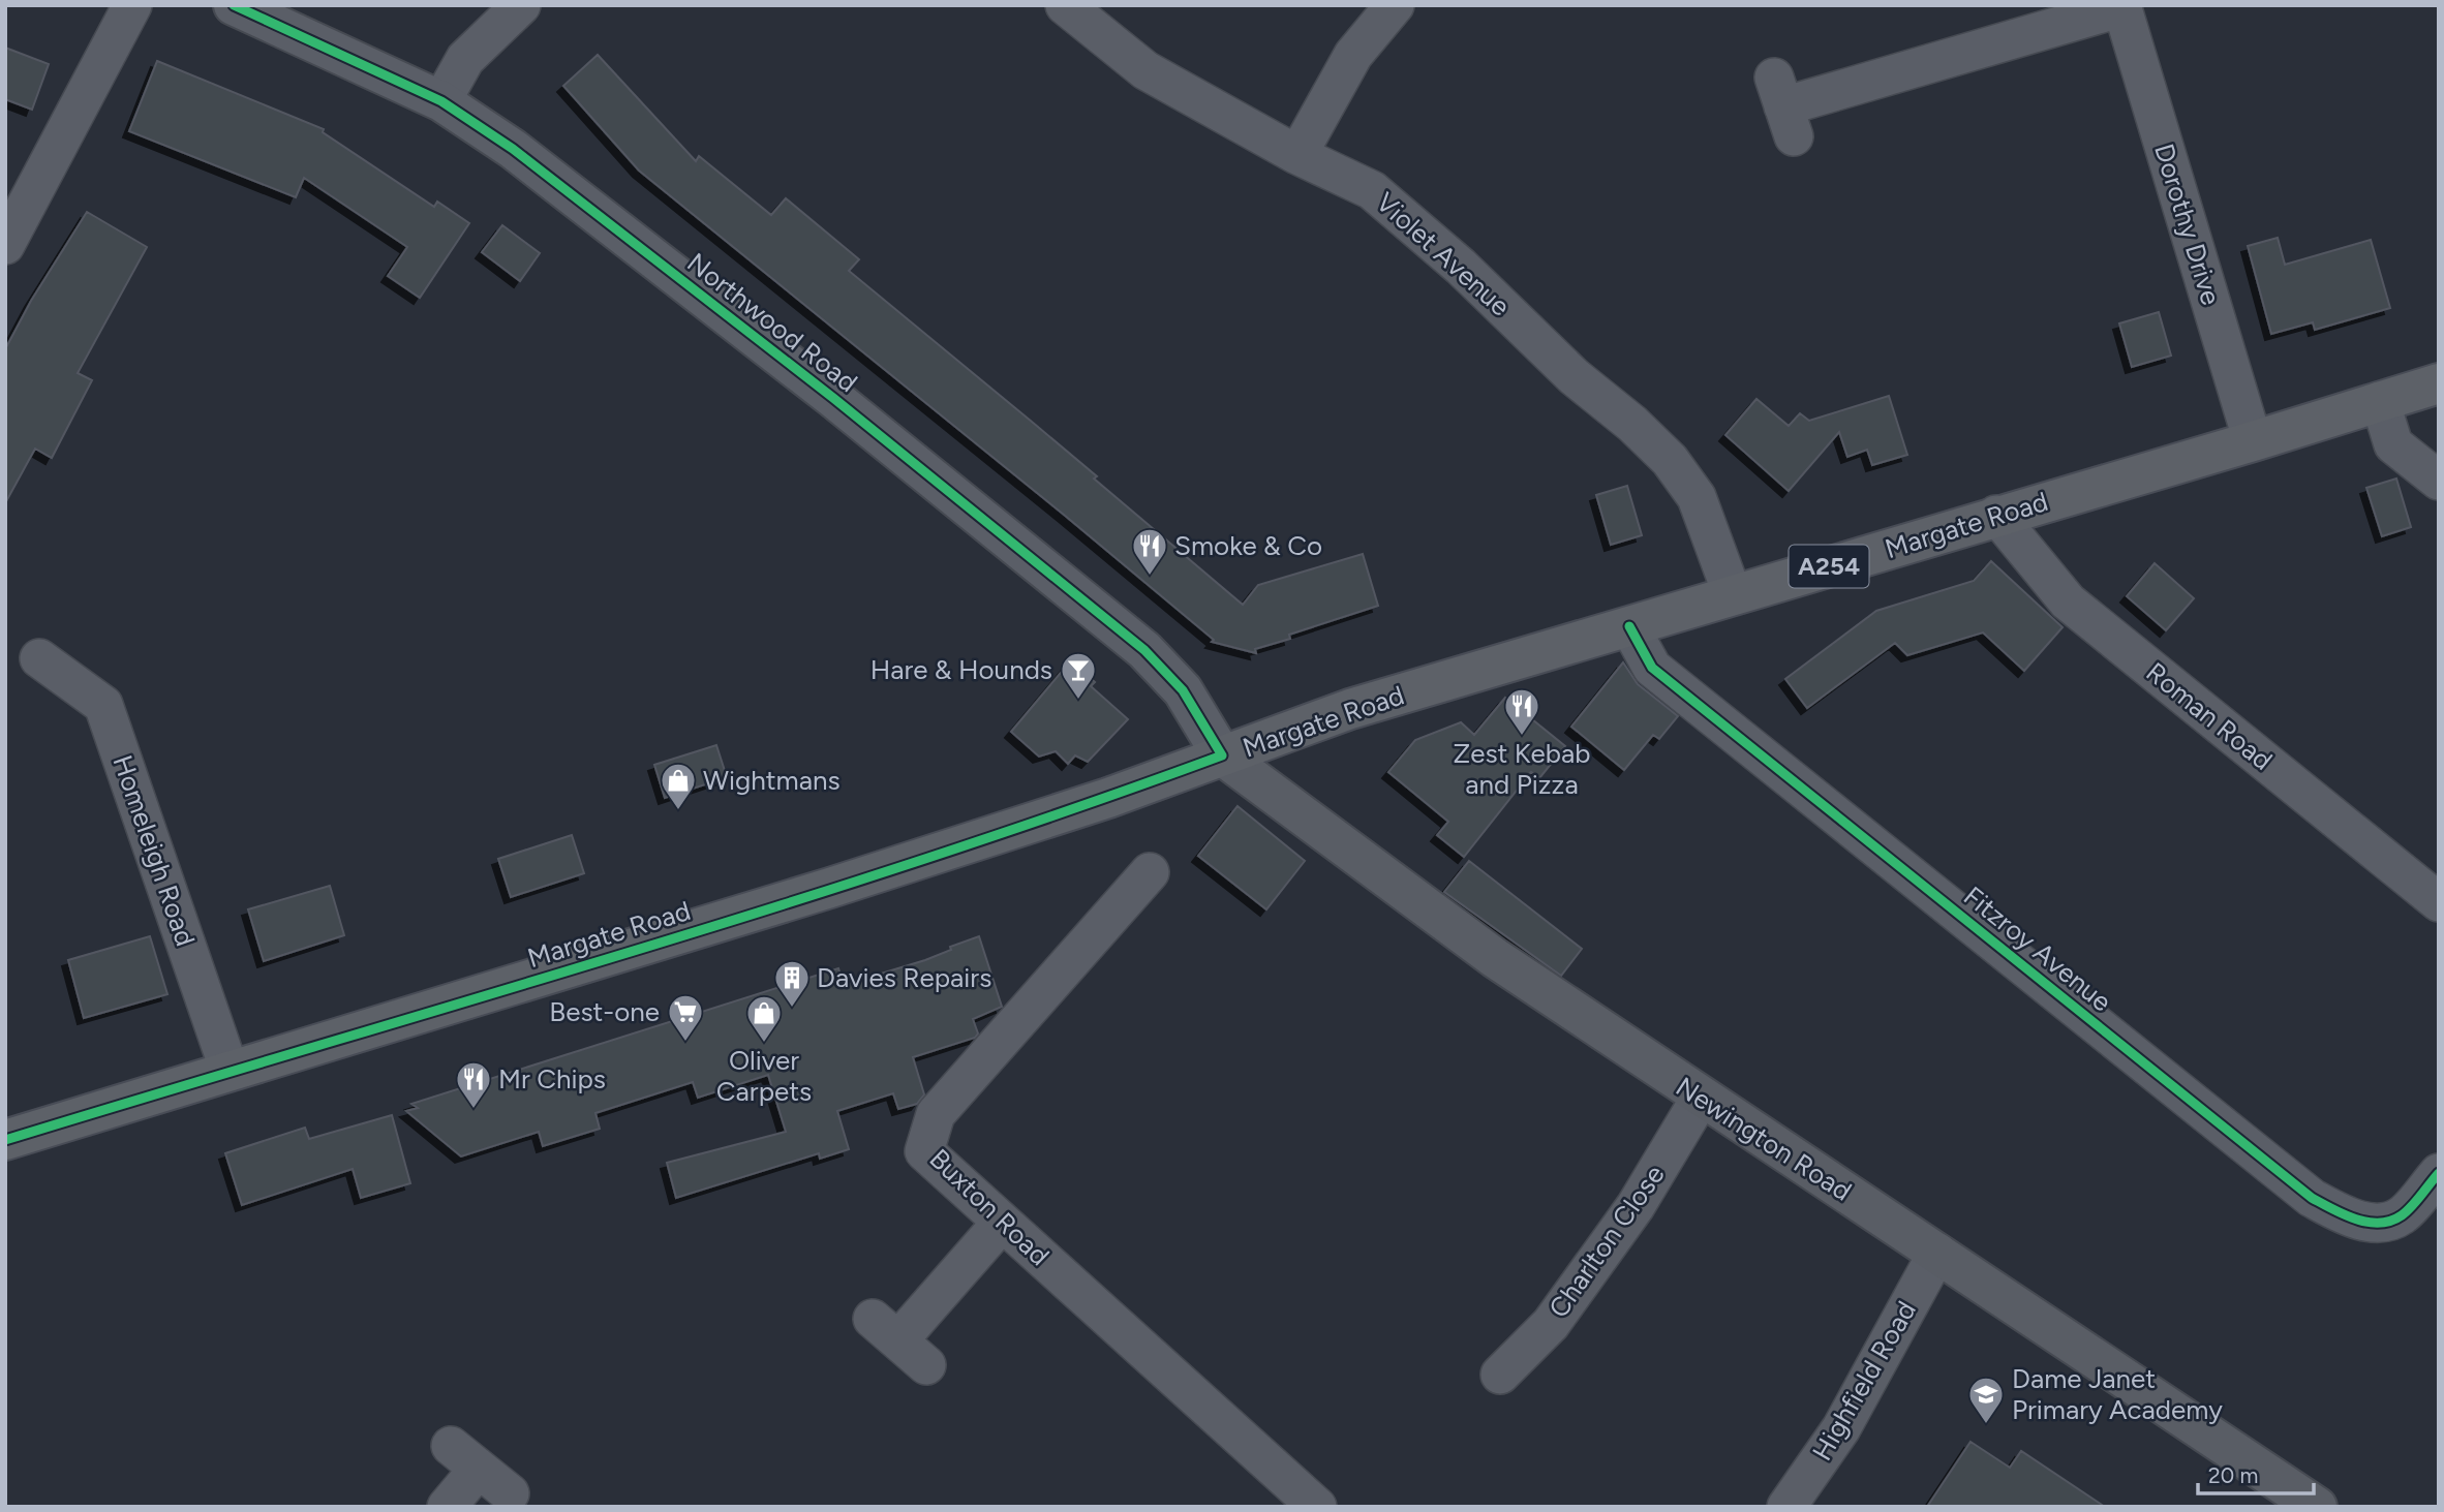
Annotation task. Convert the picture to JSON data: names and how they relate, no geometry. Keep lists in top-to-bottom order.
{
  "streets": {
    "main road": ["Margate Road", "A254", "Newington Road"],
    "street": [
      "Dorothy Drive",
      "Violet Avenue",
      "Northwood Road",
      "Roman Road",
      "Homeleigh Road",
      "Fitzroy Avenue",
      "Buxton Road",
      "Charlton Close",
      "Highfield Road"
    ]
  },
  "crossings": [
    ["Dorothy Drive", "Margate Road"],
    ["Violet Avenue", "Margate Road"],
    ["Northwood Road", "Margate Road"],
    ["Northwood Road", "Newington Road"],
    ["Margate Road", "Roman Road"],
    ["Margate Road", "Homeleigh Road"],
    ["Margate Road", "Fitzroy Avenue"],
    ["Margate Road", "Newington Road"],
    ["Newington Road", "Charlton Close"],
    ["Newington Road", "Highfield Road"]
  ],
  "places": {
    "restaurant": ["Smoke & Co", "Zest Kebab and Pizza", "Mr Chips"],
    "bar": ["Hare & Hounds"],
    "shop": ["Wightmans", "Oliver Carpets"],
    "building": ["Davies Repairs"],
    "supermarket": ["Best-one"],
    "school or university": ["Dame Janet Primary Academy"]
  },
  "scale_bar": "20 m"
}
